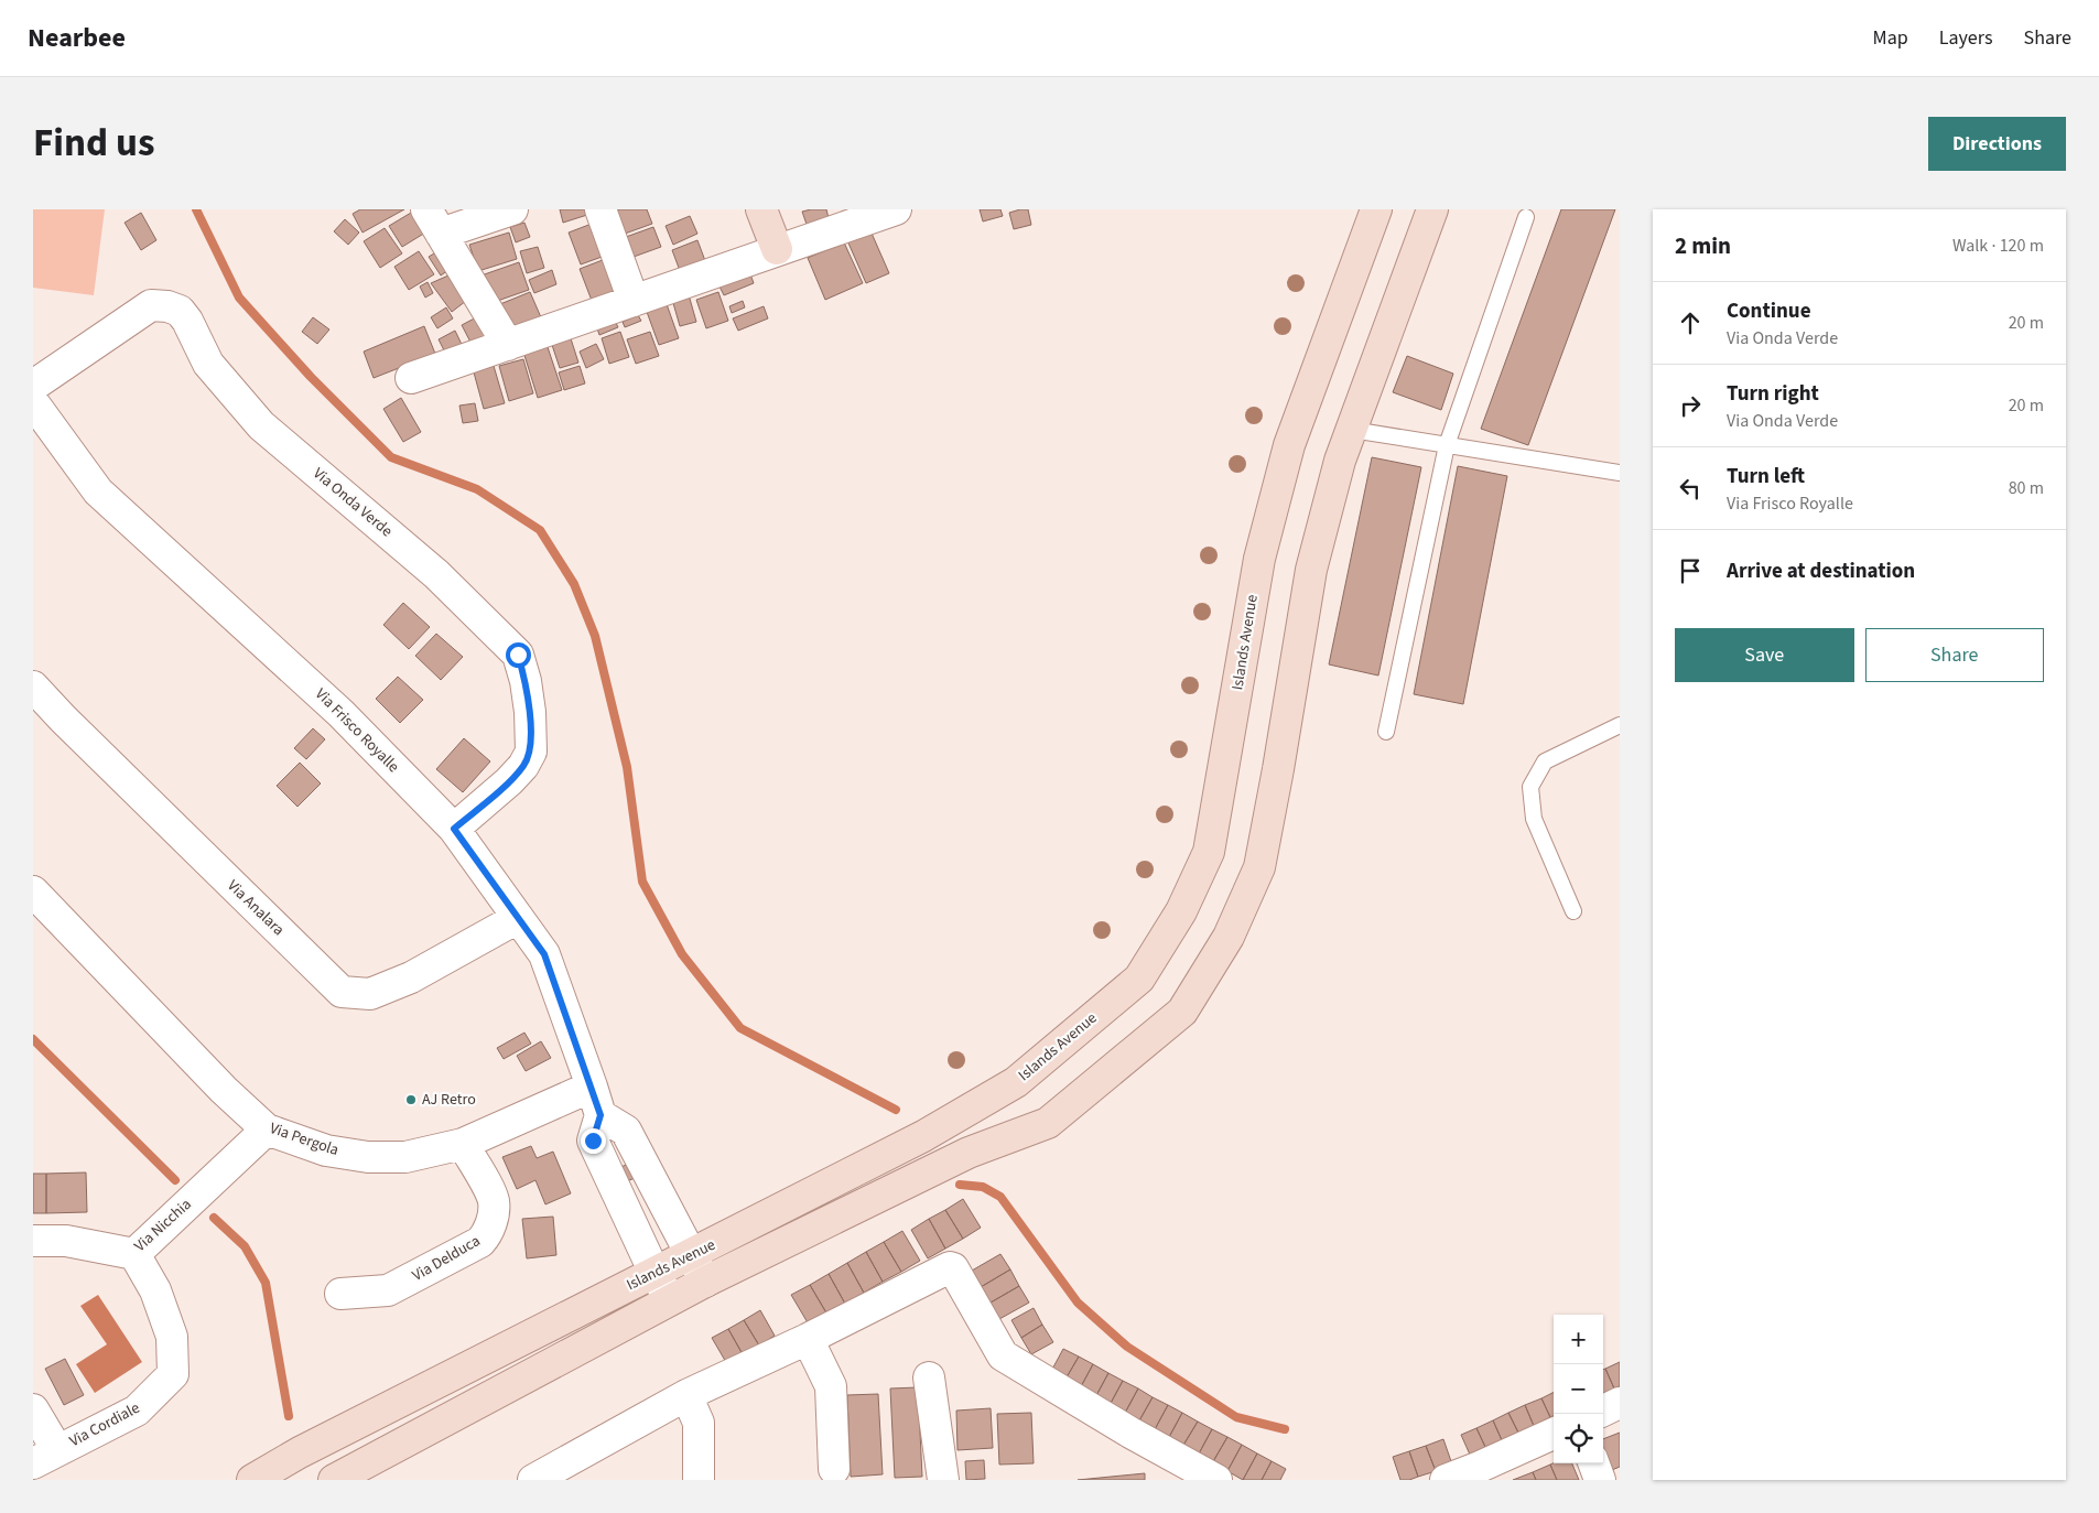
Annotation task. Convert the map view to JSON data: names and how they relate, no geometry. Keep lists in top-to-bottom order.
{
  "streets": {
    "street": [
      "Via Onda Verde",
      "Islands Avenue",
      "Via Frisco Royalle",
      "Via Analara",
      "Via Pergola",
      "Via Nicchia",
      "Via Delduca",
      "Via Cordiale"
    ]
  },
  "crossings": [
    ["Via Onda Verde", "Via Frisco Royalle"],
    ["Via Frisco Royalle", "Via Analara"],
    ["Via Frisco Royalle", "Via Pergola"],
    ["Via Pergola", "Via Nicchia"],
    ["Via Pergola", "Via Delduca"],
    ["Via Nicchia", "Via Cordiale"]
  ],
  "places": ["AJ Retro"],
  "page": {
    "header": "Nearbee",
    "nav": ["Map", "Layers", "Share"],
    "title": "Find us",
    "buttons": [
      "Directions",
      ["Save", "Share"]
    ],
    "heading": ["2 min", "Walk · 120 m"],
    "list": [
      ["Continue", "Via Onda Verde", "20 m"],
      ["Turn right", "Via Onda Verde", "20 m"],
      ["Turn left", "Via Frisco Royalle", "80 m"],
      "Arrive at destination"
    ],
    "map_buttons": ["+", "−"]
  }
}
